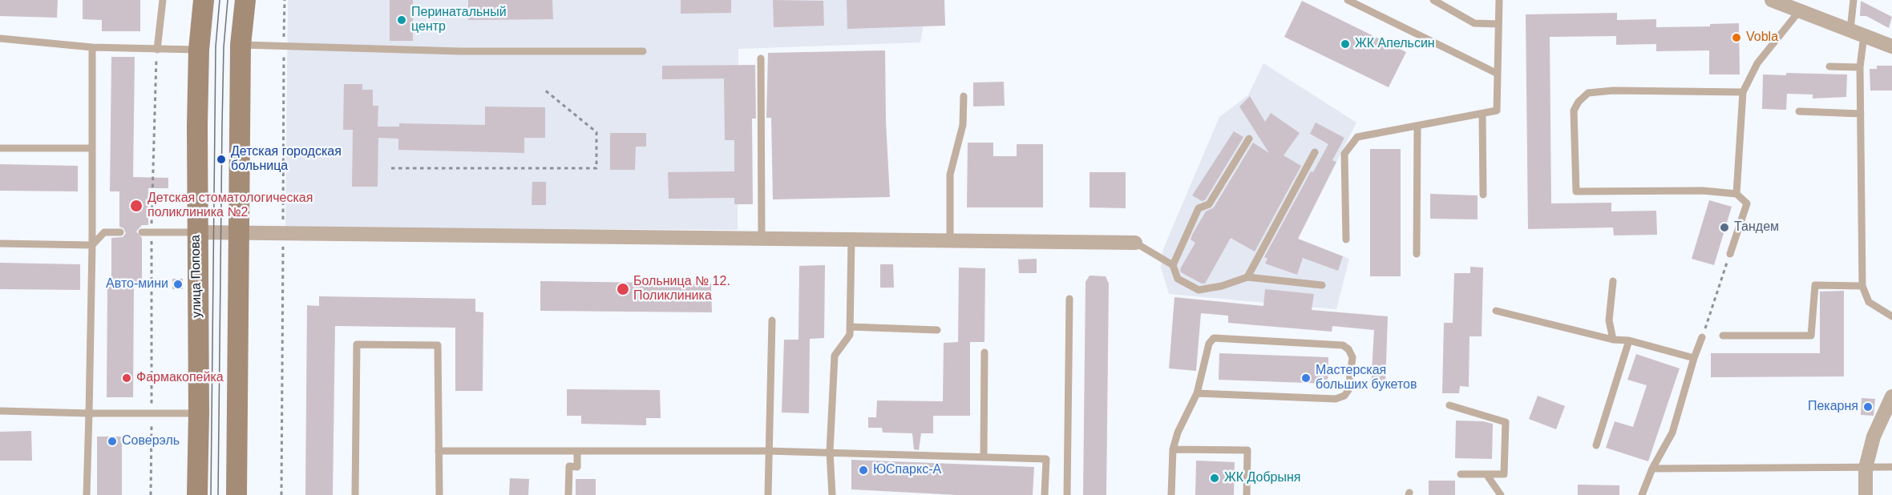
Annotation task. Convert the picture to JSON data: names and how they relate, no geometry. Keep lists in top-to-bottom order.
{
  "streets": {
    "main road": ["улица Попова"]
  },
  "places": [
    "Перинатальный центр",
    "Vobla",
    "ЖК Апельсин",
    "Детская городская больница",
    "Детская стоматологическая поликлиника №2",
    "Тандем",
    "Авто-мини",
    "Больница № 12. Поликлиника",
    "Фармакопейка",
    "Мастерская больших букетов",
    "Пекарня",
    "Соверэль",
    "ЮСпаркс-А",
    "ЖК Добрыня"
  ]
}
